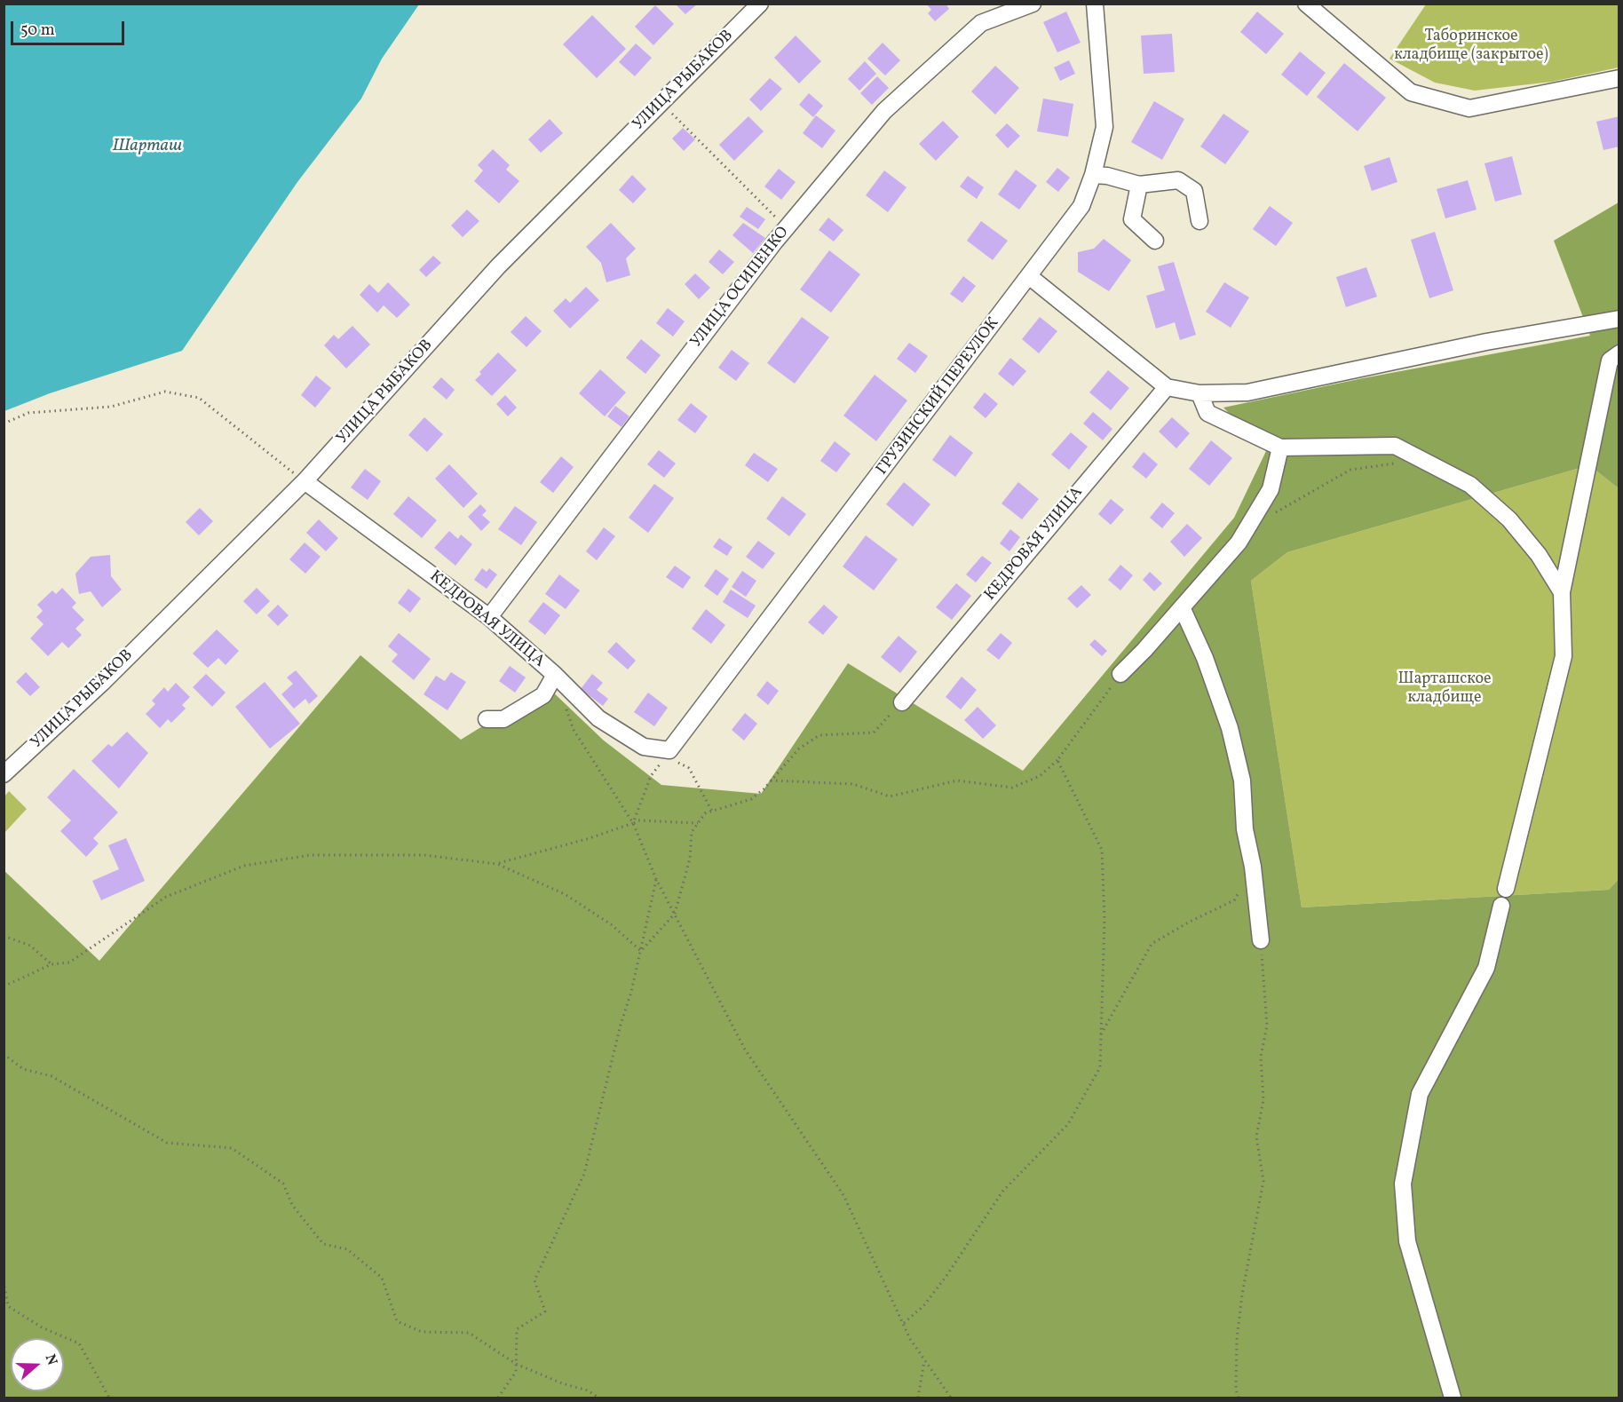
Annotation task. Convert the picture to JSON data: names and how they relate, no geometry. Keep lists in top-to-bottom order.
{
  "streets": {
    "street": [
      "УЛИЦА РЫБАКОВ",
      "УЛИЦА ОСИПЕНКО",
      "ГРУЗИНСКИЙ ПЕРЕУЛОК",
      "КЕДРОВАЯ УЛИЦА"
    ]
  },
  "crossings": [
    ["УЛИЦА РЫБАКОВ", "КЕДРОВАЯ УЛИЦА"],
    ["УЛИЦА ОСИПЕНКО", "КЕДРОВАЯ УЛИЦА"],
    ["ГРУЗИНСКИЙ ПЕРЕУЛОК", "КЕДРОВАЯ УЛИЦА"]
  ],
  "water": ["Шарташ"],
  "parks": ["Таборинское кладбище (закрытое)", "Шарташское кладбище"],
  "scale_bar": "50 m",
  "north": "right"
}
